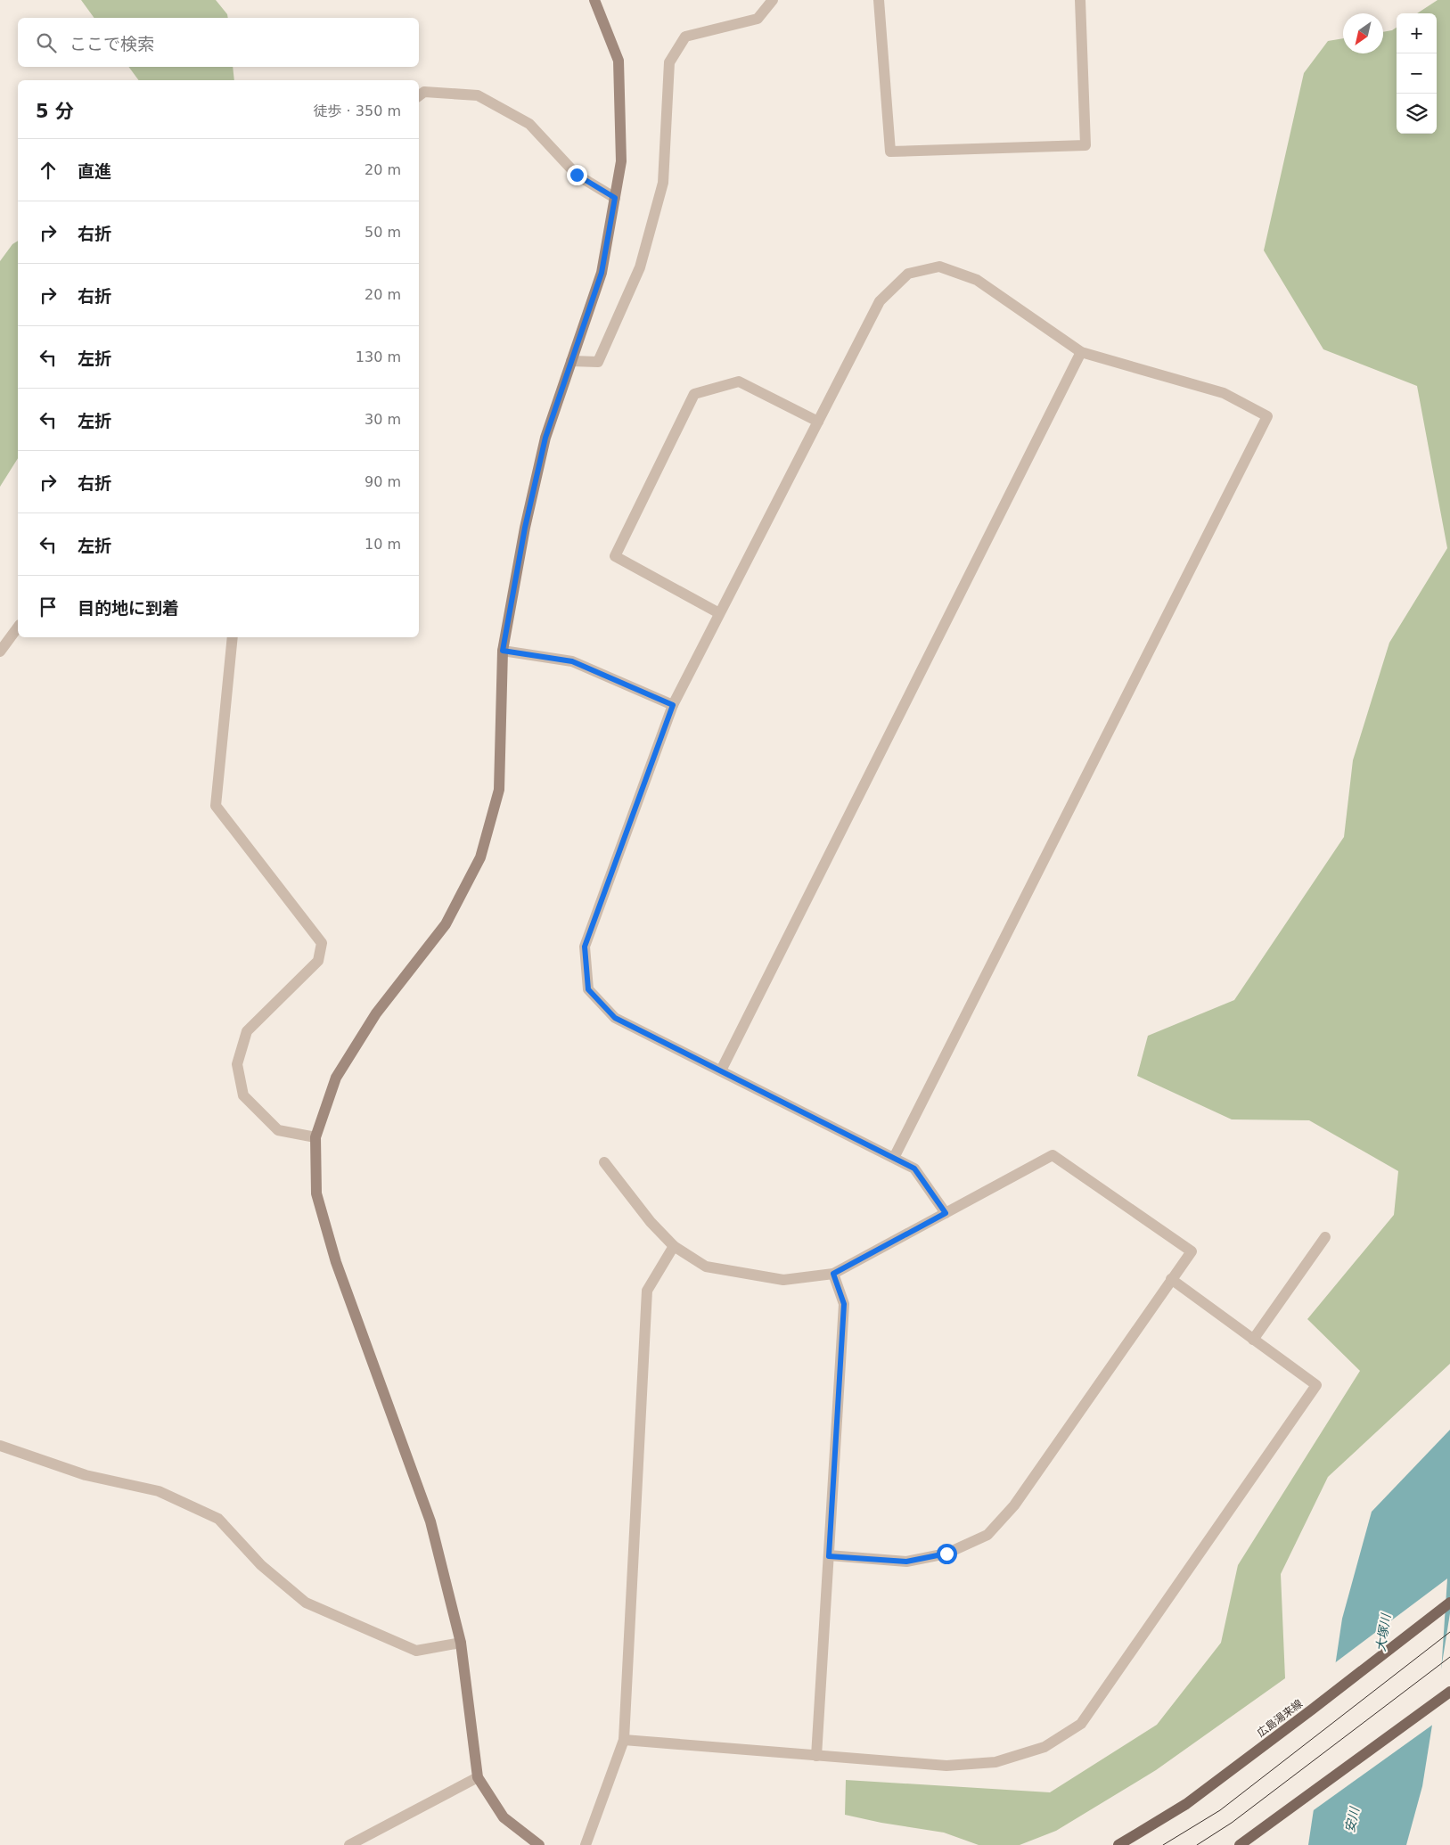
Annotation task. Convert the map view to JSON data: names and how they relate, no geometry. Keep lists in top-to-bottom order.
{
  "streets": {
    "main road": ["広島湯来線"]
  },
  "water": ["大塚川", "安川"],
  "north": "bottom left",
  "page": {
    "map_buttons": ["+", "−"],
    "search": "ここで検索",
    "heading": ["5 分", "徒歩 · 350 m"],
    "list": [
      ["直進", "20 m"],
      ["右折", "50 m"],
      ["右折", "20 m"],
      ["左折", "130 m"],
      ["左折", "30 m"],
      ["右折", "90 m"],
      ["左折", "10 m"],
      "目的地に到着"
    ]
  }
}
